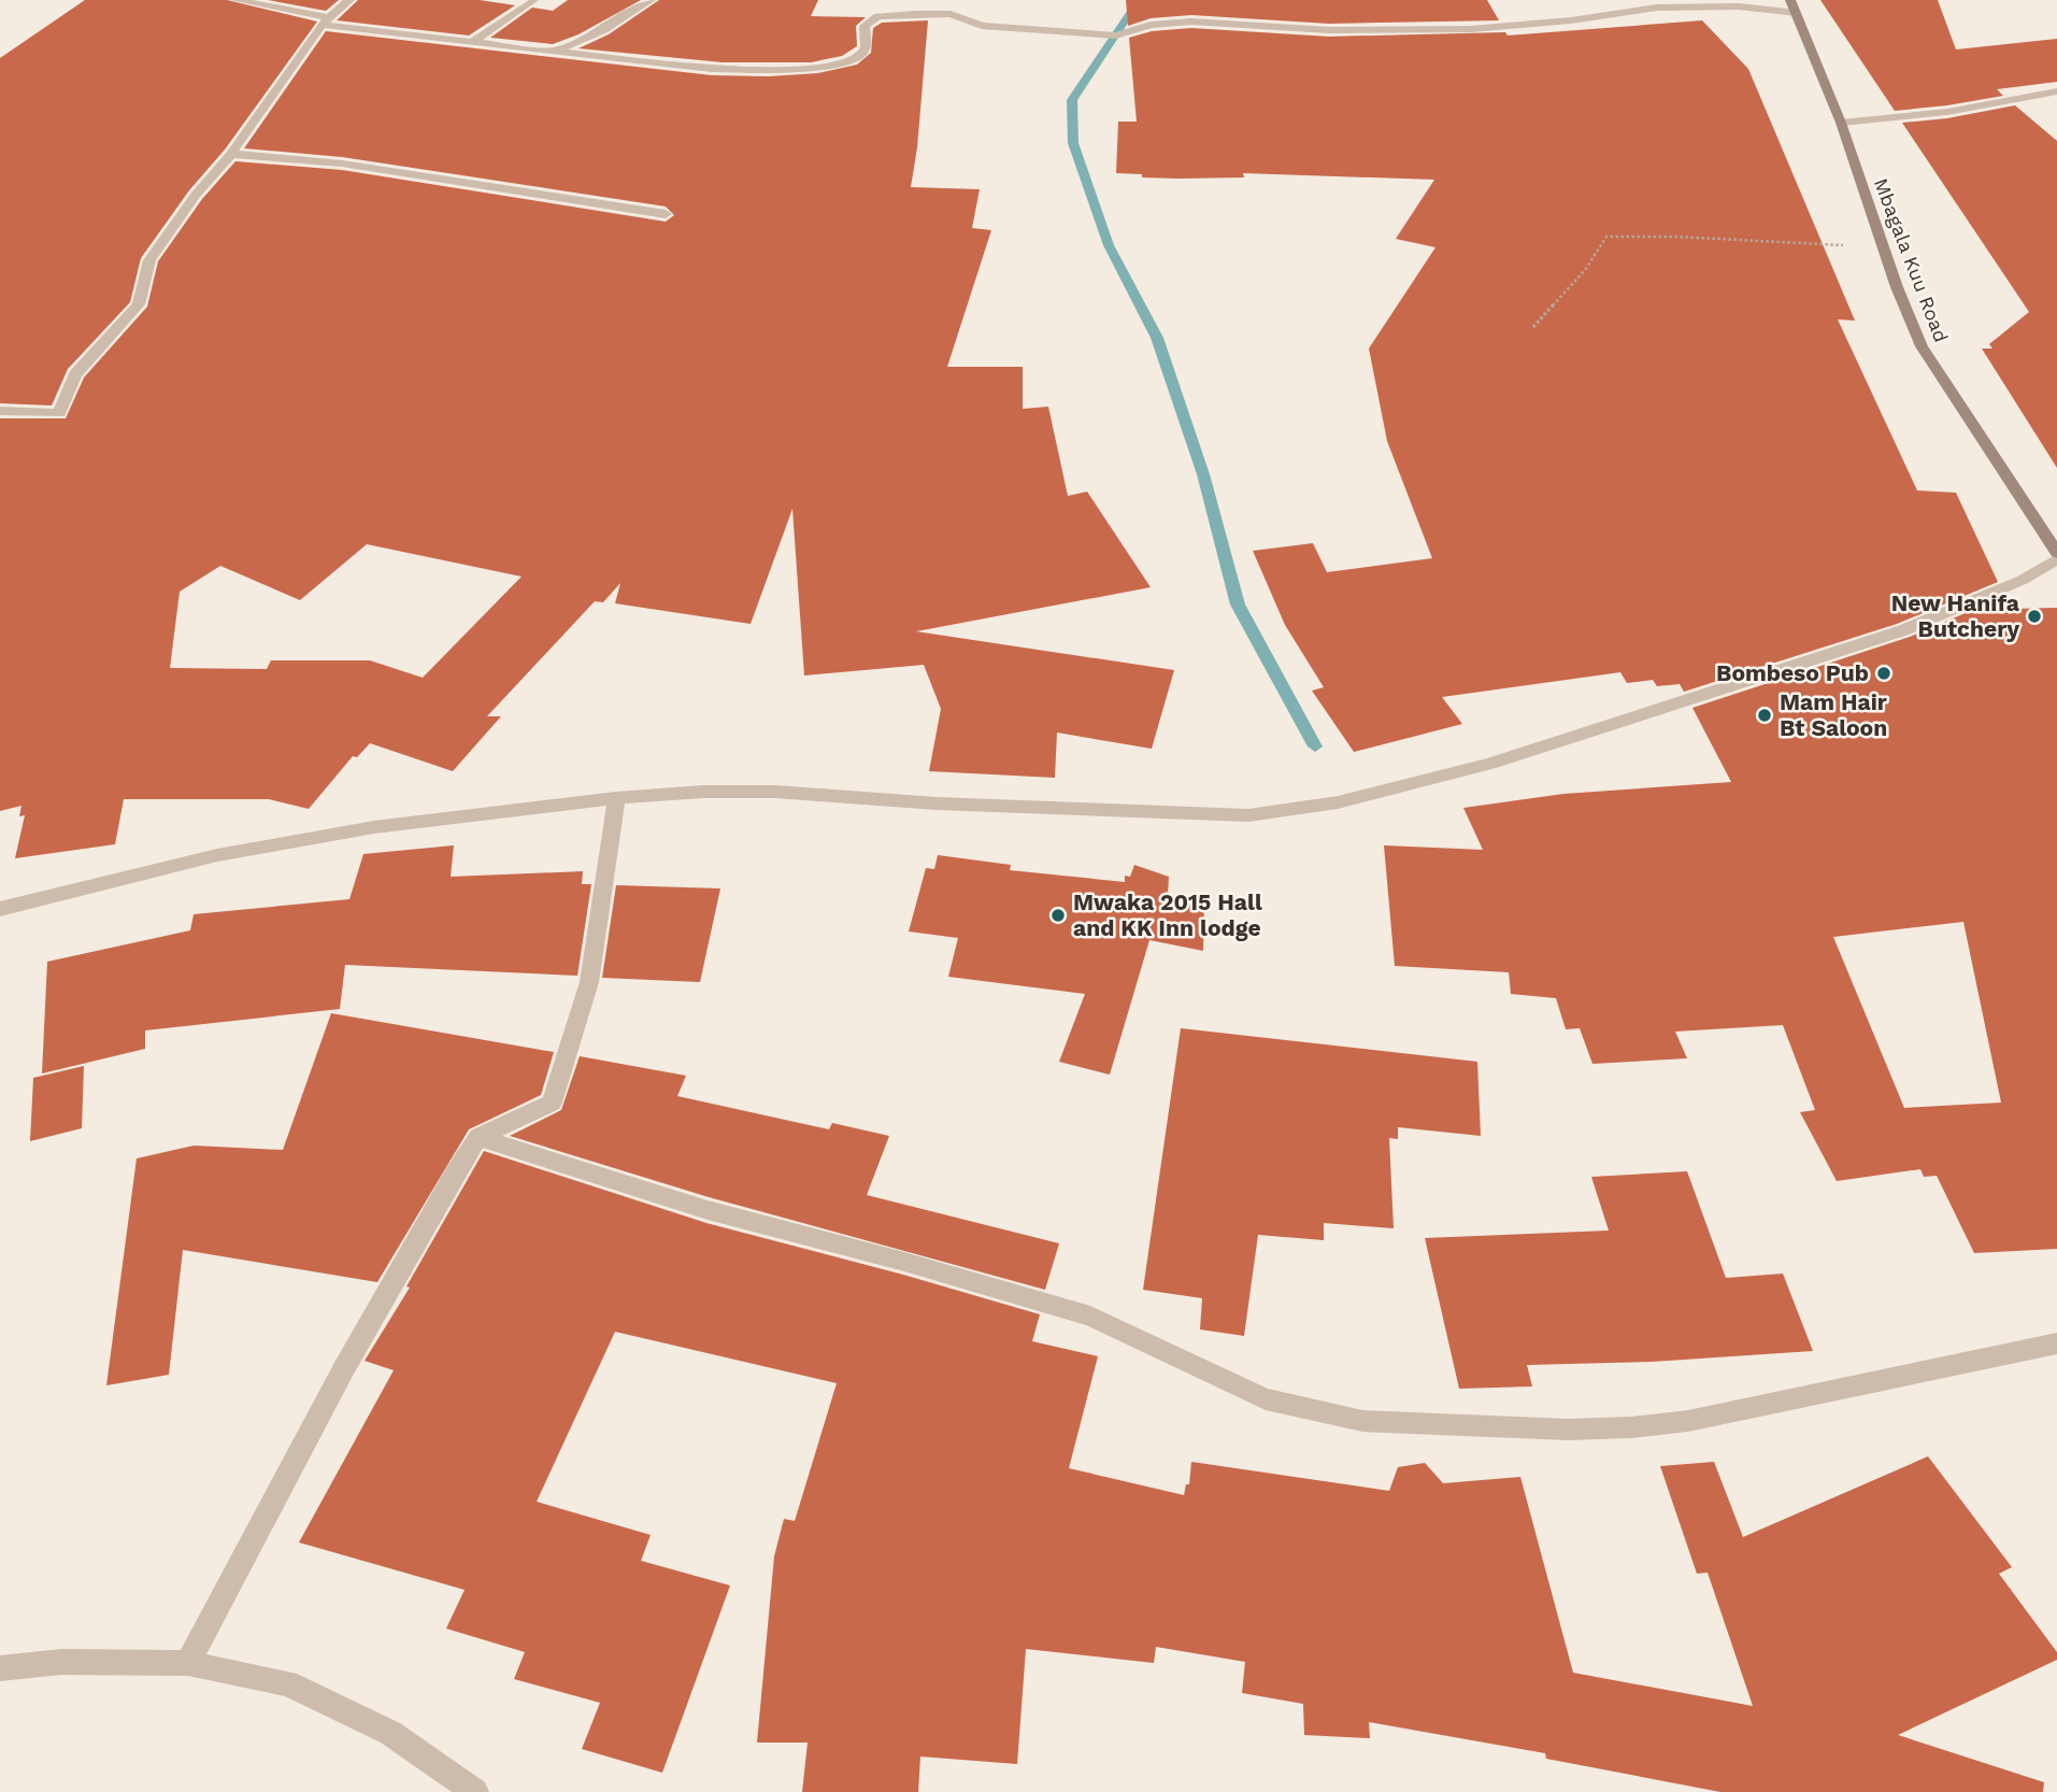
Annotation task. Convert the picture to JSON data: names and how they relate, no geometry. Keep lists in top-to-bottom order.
{
  "streets": {
    "street": ["Mbagala Kuu Road"]
  },
  "places": [
    "New Hanifa Butchery",
    "Bombeso Pub",
    "Mam Hair Bt Saloon",
    "Mwaka 2015 Hall and KK Inn lodge"
  ]
}
